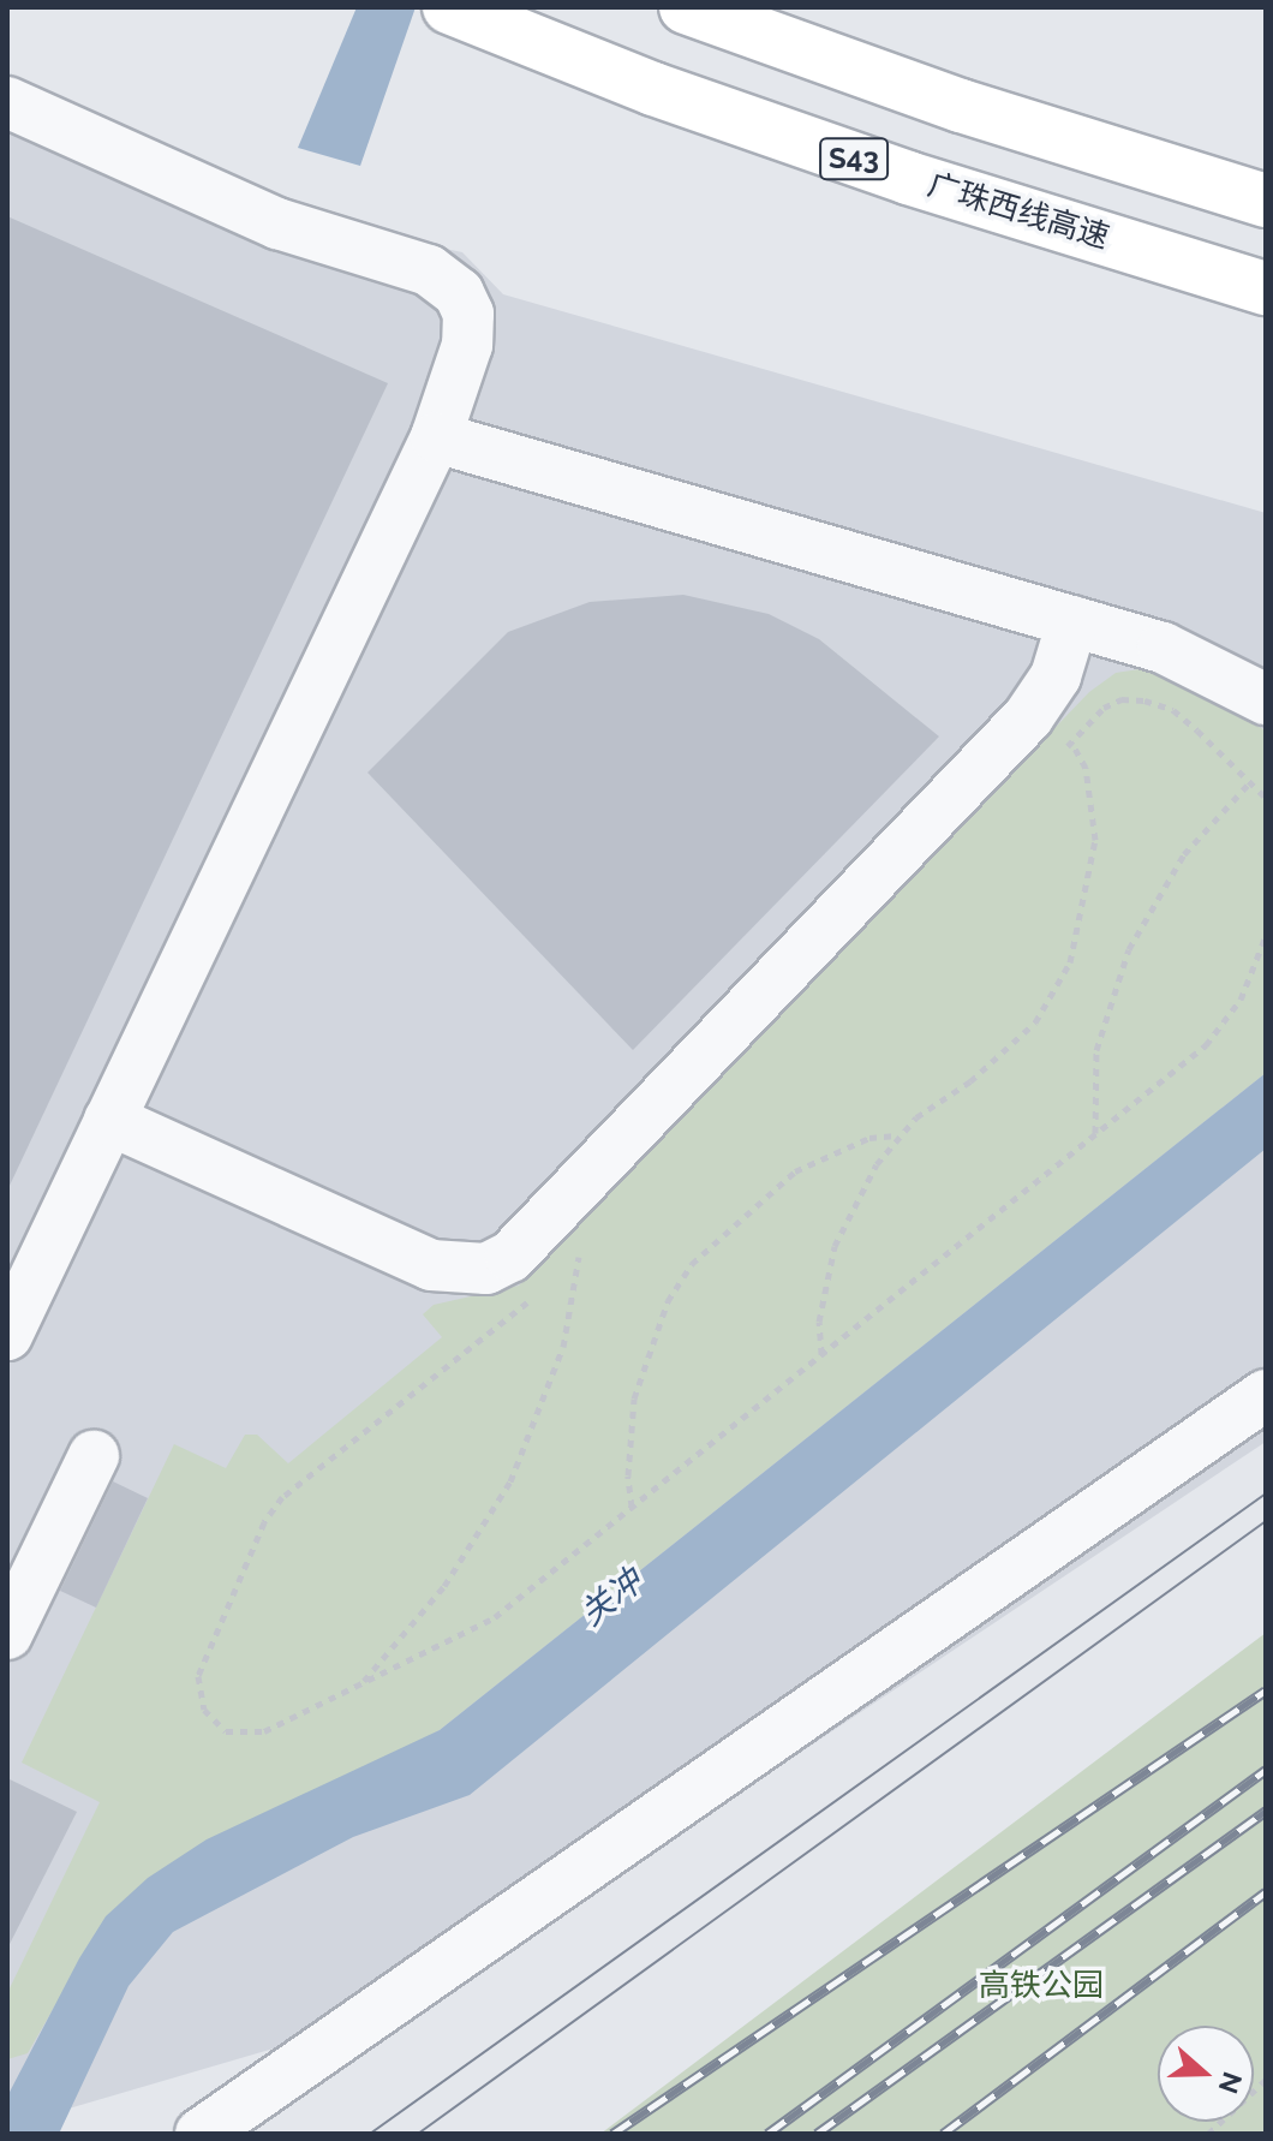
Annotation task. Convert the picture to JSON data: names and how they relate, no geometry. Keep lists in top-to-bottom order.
{
  "streets": {
    "highway": ["S43", "广珠西线高速"]
  },
  "water": ["关冲"],
  "parks": ["高铁公园"],
  "north": "right"
}
